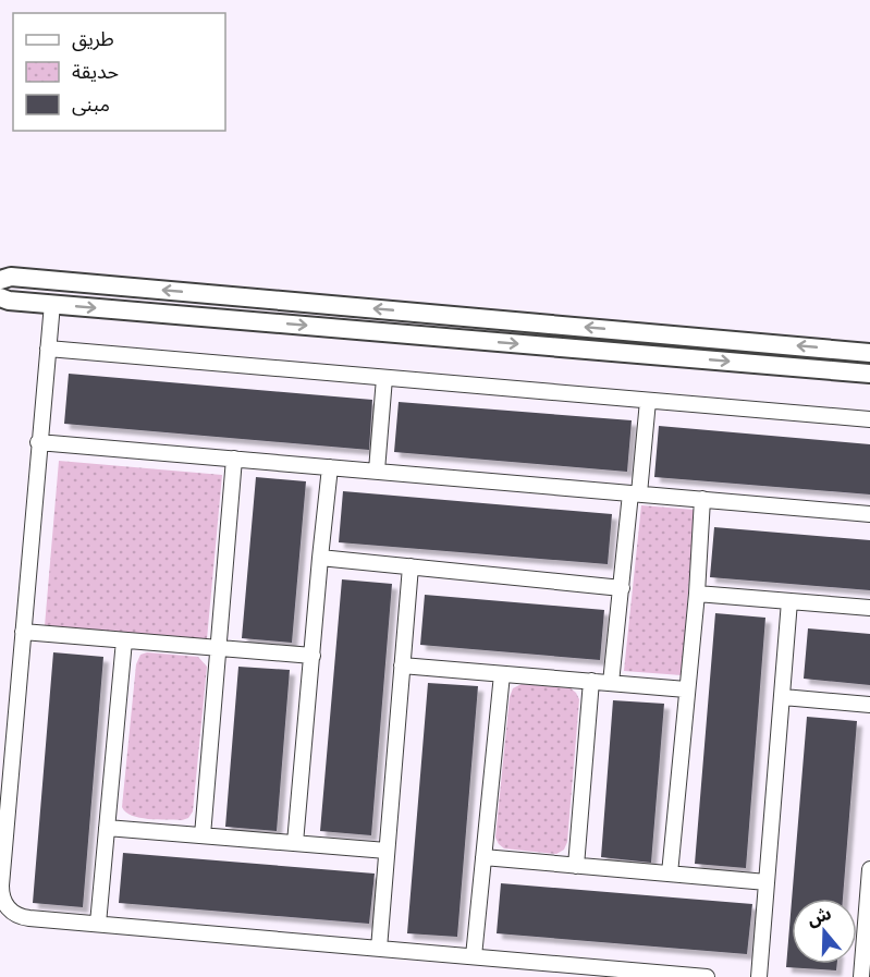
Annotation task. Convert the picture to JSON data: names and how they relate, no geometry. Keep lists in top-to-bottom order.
{
  "legend": ["طريق", "حديقة", "مبنى"],
  "north": "top"
}
